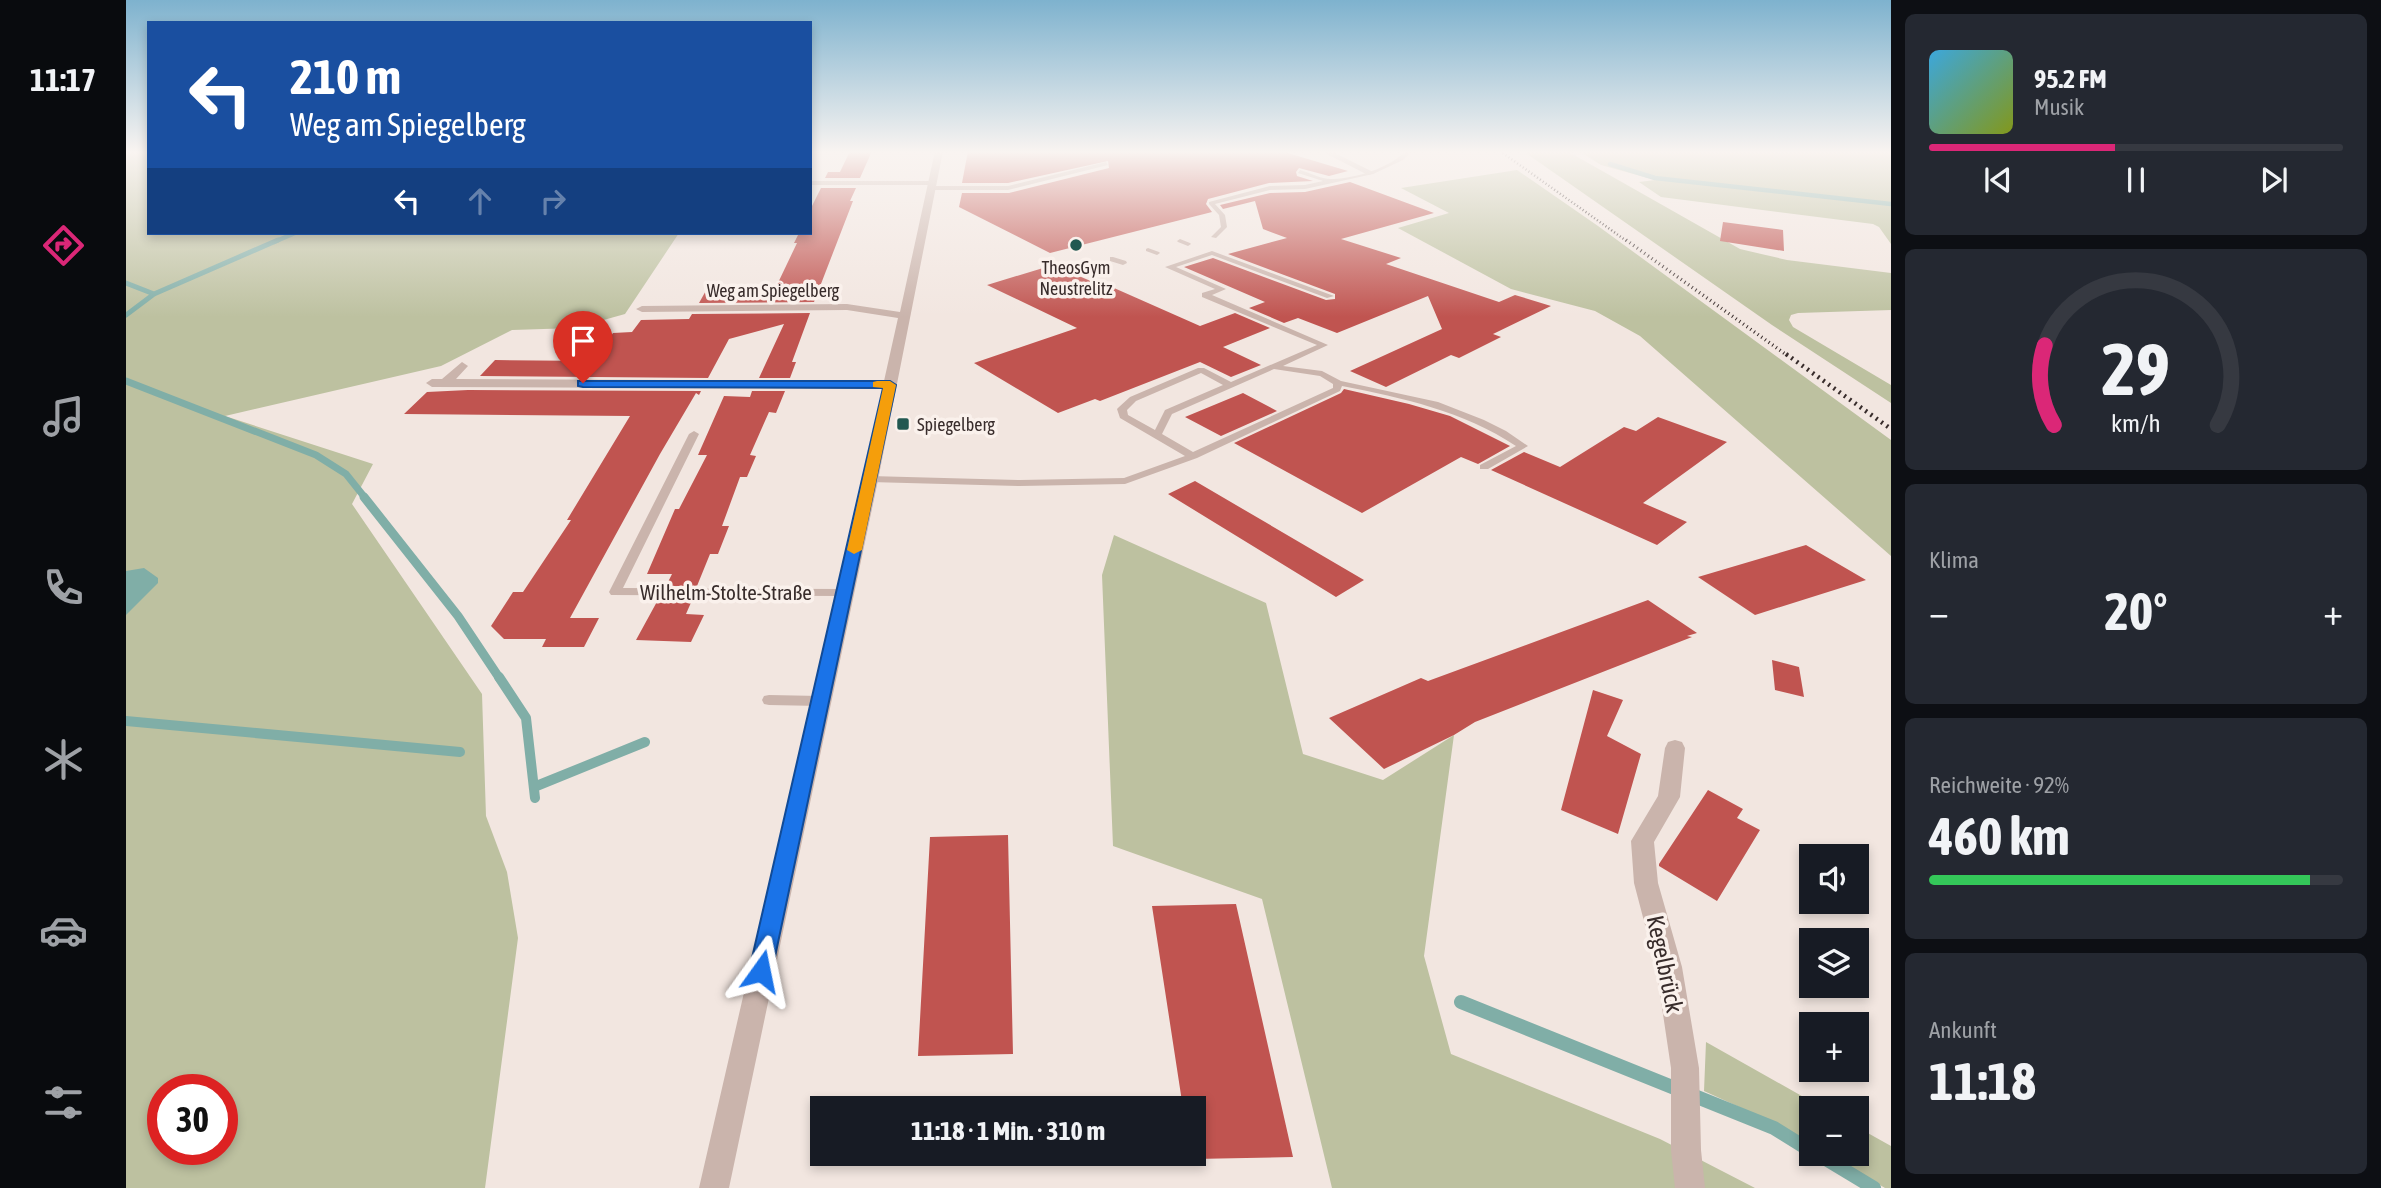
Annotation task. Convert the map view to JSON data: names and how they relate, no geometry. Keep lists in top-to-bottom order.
{
  "streets": {
    "street": ["Weg am Spiegelberg", "Wilhelm-Stolte-Straße", "Kegelbrück"]
  },
  "crossings": [
    ["Weg am Spiegelberg", "Wilhelm-Stolte-Straße"]
  ],
  "places": {
    "other": ["TheosGym Neustrelitz"],
    "transit": ["Spiegelberg"]
  },
  "page": {
    "tabs": "11:17",
    "turn": ["210 m", "Weg am Spiegelberg"],
    "song": ["95.2 FM", "Musik"],
    "tile": [
      "Klima",
      ["Reichweite · 92%", "460 km"],
      ["Ankunft", "11:18"]
    ],
    "heat": ["−", "20°", "+"],
    "map_buttons": ["+", "−"],
    "limit": "30",
    "trip": "11:18 · 1 Min. · 310 m",
    "gauge": ["29", "km/h"]
  }
}
